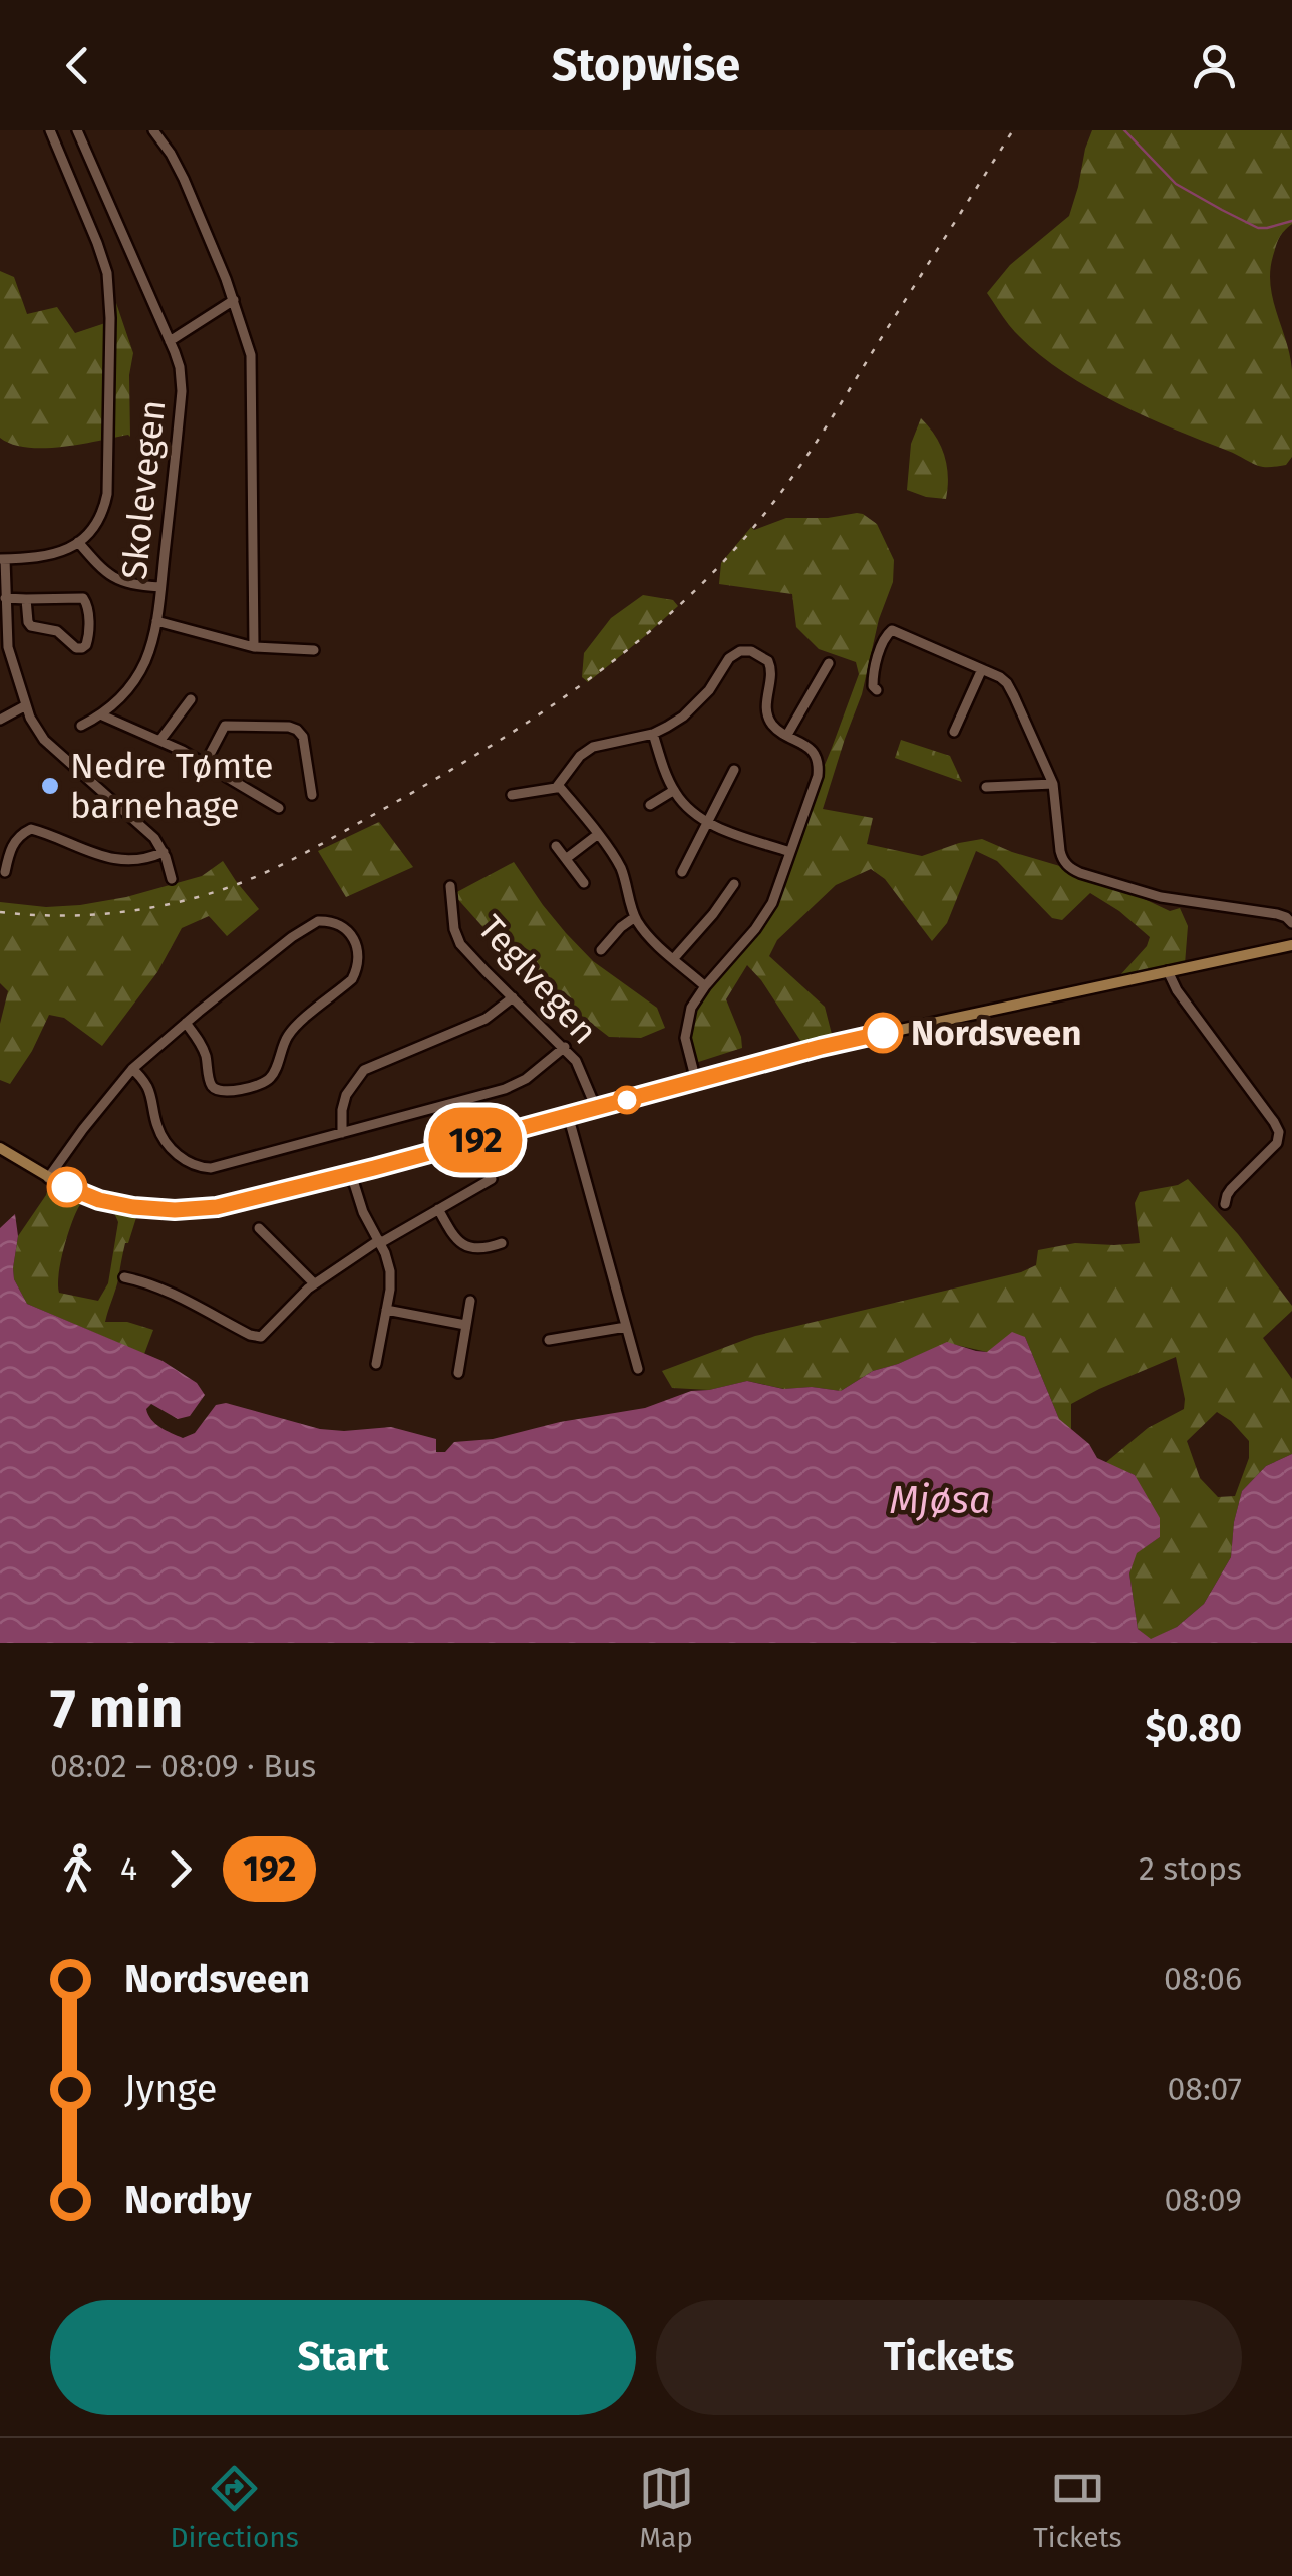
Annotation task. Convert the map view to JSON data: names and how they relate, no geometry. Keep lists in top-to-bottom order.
{
  "streets": {
    "street": ["Skolevegen", "Teglvegen"]
  },
  "water": ["Mjøsa"],
  "places": ["Nedre Tømte barnehage", "Nordsveen"],
  "lines": ["bus line 192"],
  "page": {
    "header": "Stopwise",
    "on_map": "192",
    "heading": ["7 min", "08:02 – 08:09 · Bus", "$0.80"],
    "legs": ["4", "192", "2 stops"],
    "list": [
      {
        "name": "Nordsveen",
        "value": "08:06"
      },
      {
        "name": "Jynge",
        "value": "08:07"
      },
      {
        "name": "Nordby",
        "value": "08:09"
      }
    ],
    "buttons": ["Start", "Tickets"],
    "tabs": ["Directions", "Map", "Tickets"]
  }
}
